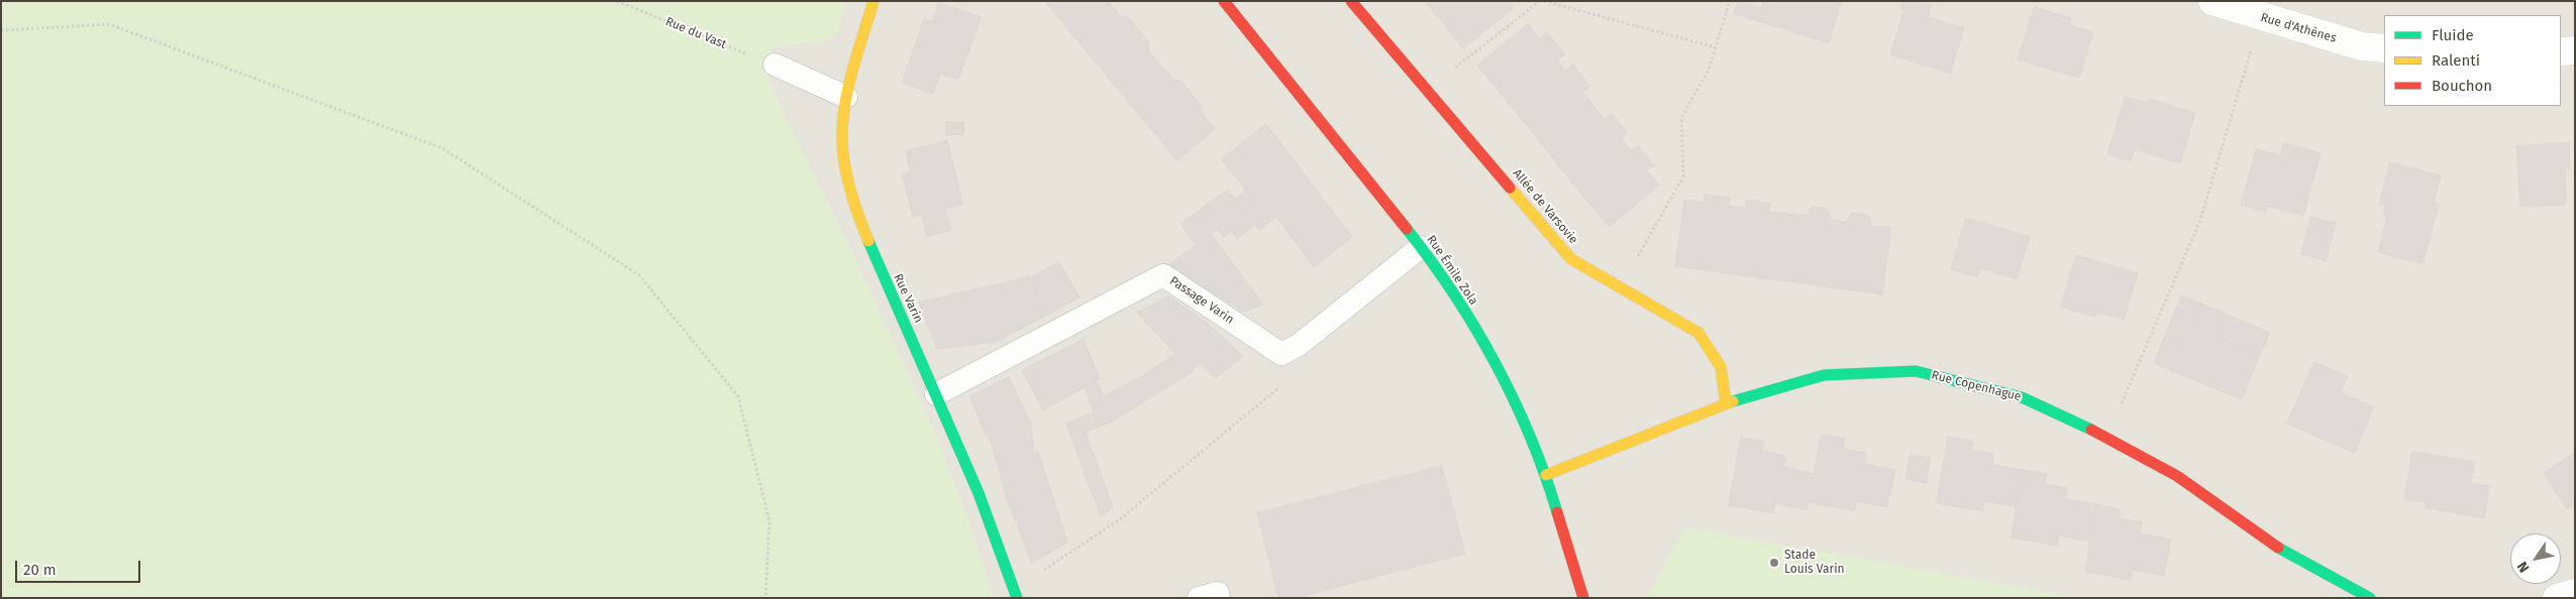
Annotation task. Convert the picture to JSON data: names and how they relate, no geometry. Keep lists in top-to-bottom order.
{
  "streets": {
    "street": [
      "Rue d'Athènes",
      "Allée de Varsovie",
      "Rue Émile Zola",
      "Rue Varin",
      "Rue Copenhague"
    ],
    "lane": ["Passage Varin"],
    "path": ["Rue du Vast"]
  },
  "crossings": [
    ["Allée de Varsovie", "Rue Copenhague"],
    ["Rue Émile Zola", "Passage Varin"],
    ["Rue Émile Zola", "Rue Copenhague"],
    ["Rue Varin", "Passage Varin"]
  ],
  "places": ["Stade Louis Varin"],
  "legend": ["Fluide", "Ralenti", "Bouchon"],
  "scale_bar": "20 m",
  "north": "bottom left"
}
